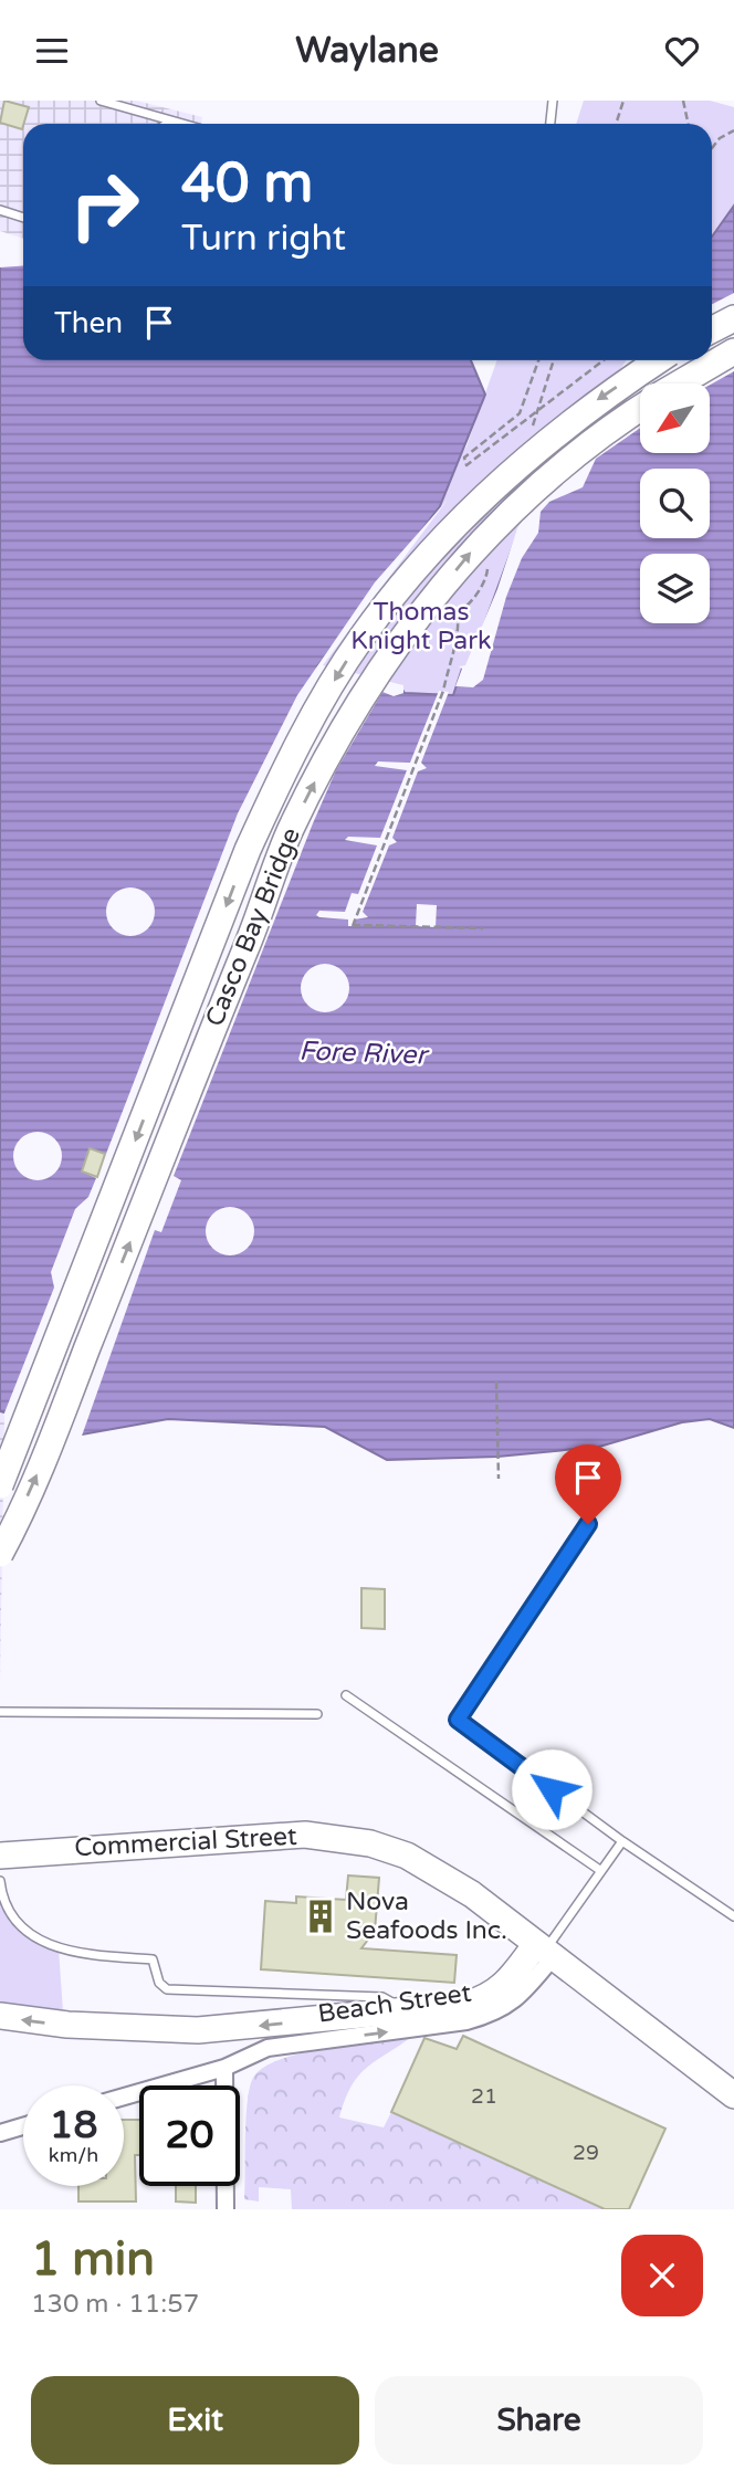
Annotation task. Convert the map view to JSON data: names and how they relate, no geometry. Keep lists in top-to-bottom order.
{
  "streets": {
    "main road": ["Casco Bay Bridge", "Commercial Street"],
    "street": ["Beach Street"]
  },
  "crossings": [
    ["Commercial Street", "Beach Street"]
  ],
  "one_way": ["Beach Street"],
  "water": ["Fore River"],
  "parks": ["Thomas Knight Park"],
  "places": {
    "building": ["Nova Seafoods Inc."]
  },
  "house_numbers": ["21", "29"],
  "north": "bottom left",
  "page": {
    "header": "Waylane",
    "turn": ["40 m", "Turn right"],
    "then": "Then",
    "speed": "18 km/h",
    "limit": "20",
    "heading": ["1 min", "130 m · 11:57"],
    "buttons": ["Exit", "Share"]
  }
}
